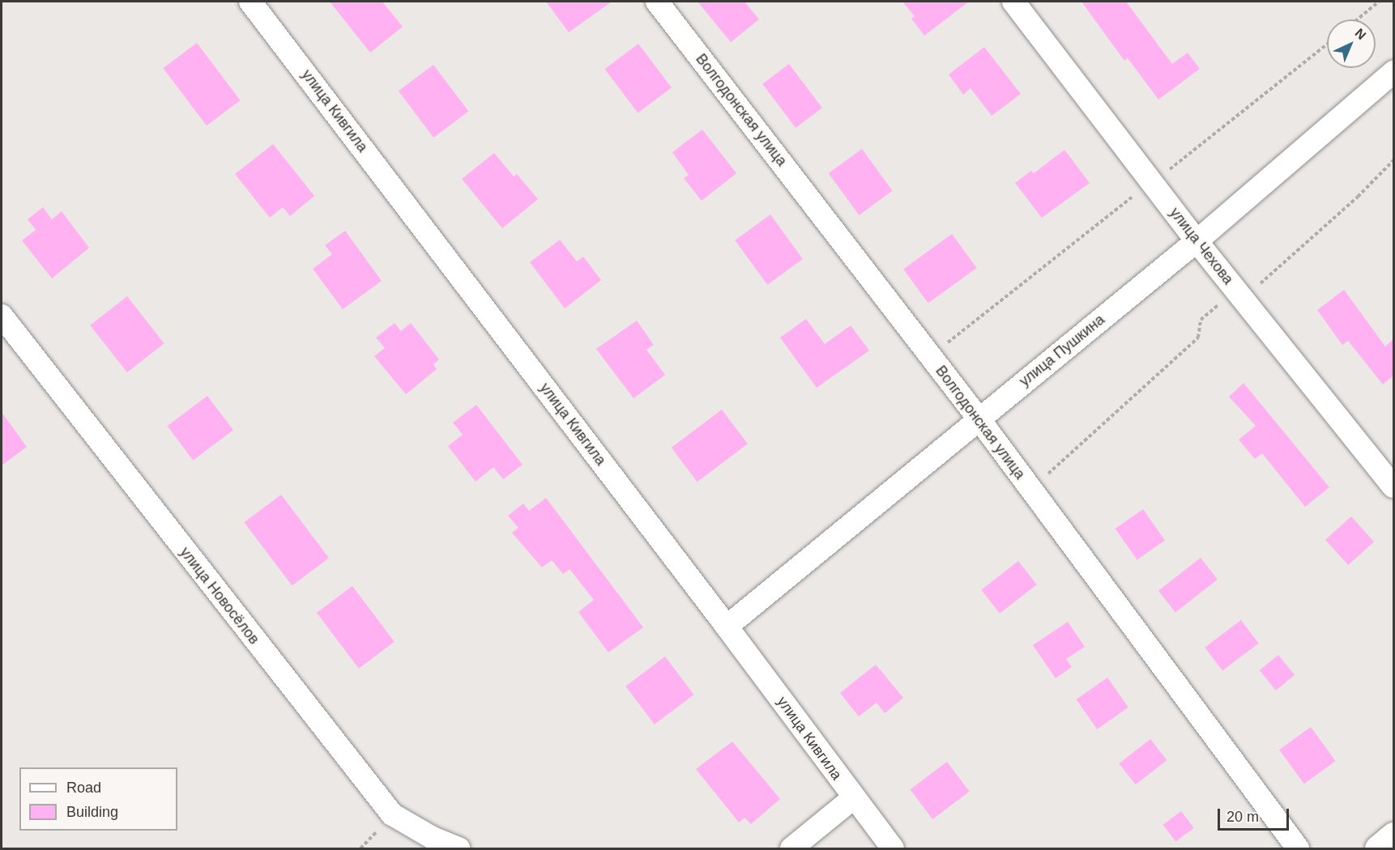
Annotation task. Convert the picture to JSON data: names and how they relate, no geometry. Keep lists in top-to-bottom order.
{
  "streets": {
    "street": [
      "Волгодонская улица",
      "улица Кивгила",
      "улица Чехова",
      "улица Пушкина",
      "улица Новосёлов"
    ]
  },
  "crossings": [
    ["Волгодонская улица", "улица Пушкина"],
    ["улица Кивгила", "улица Пушкина"],
    ["улица Чехова", "улица Пушкина"]
  ],
  "legend": ["Road", "Building"],
  "scale_bar": "20 m",
  "north": "top right"
}
